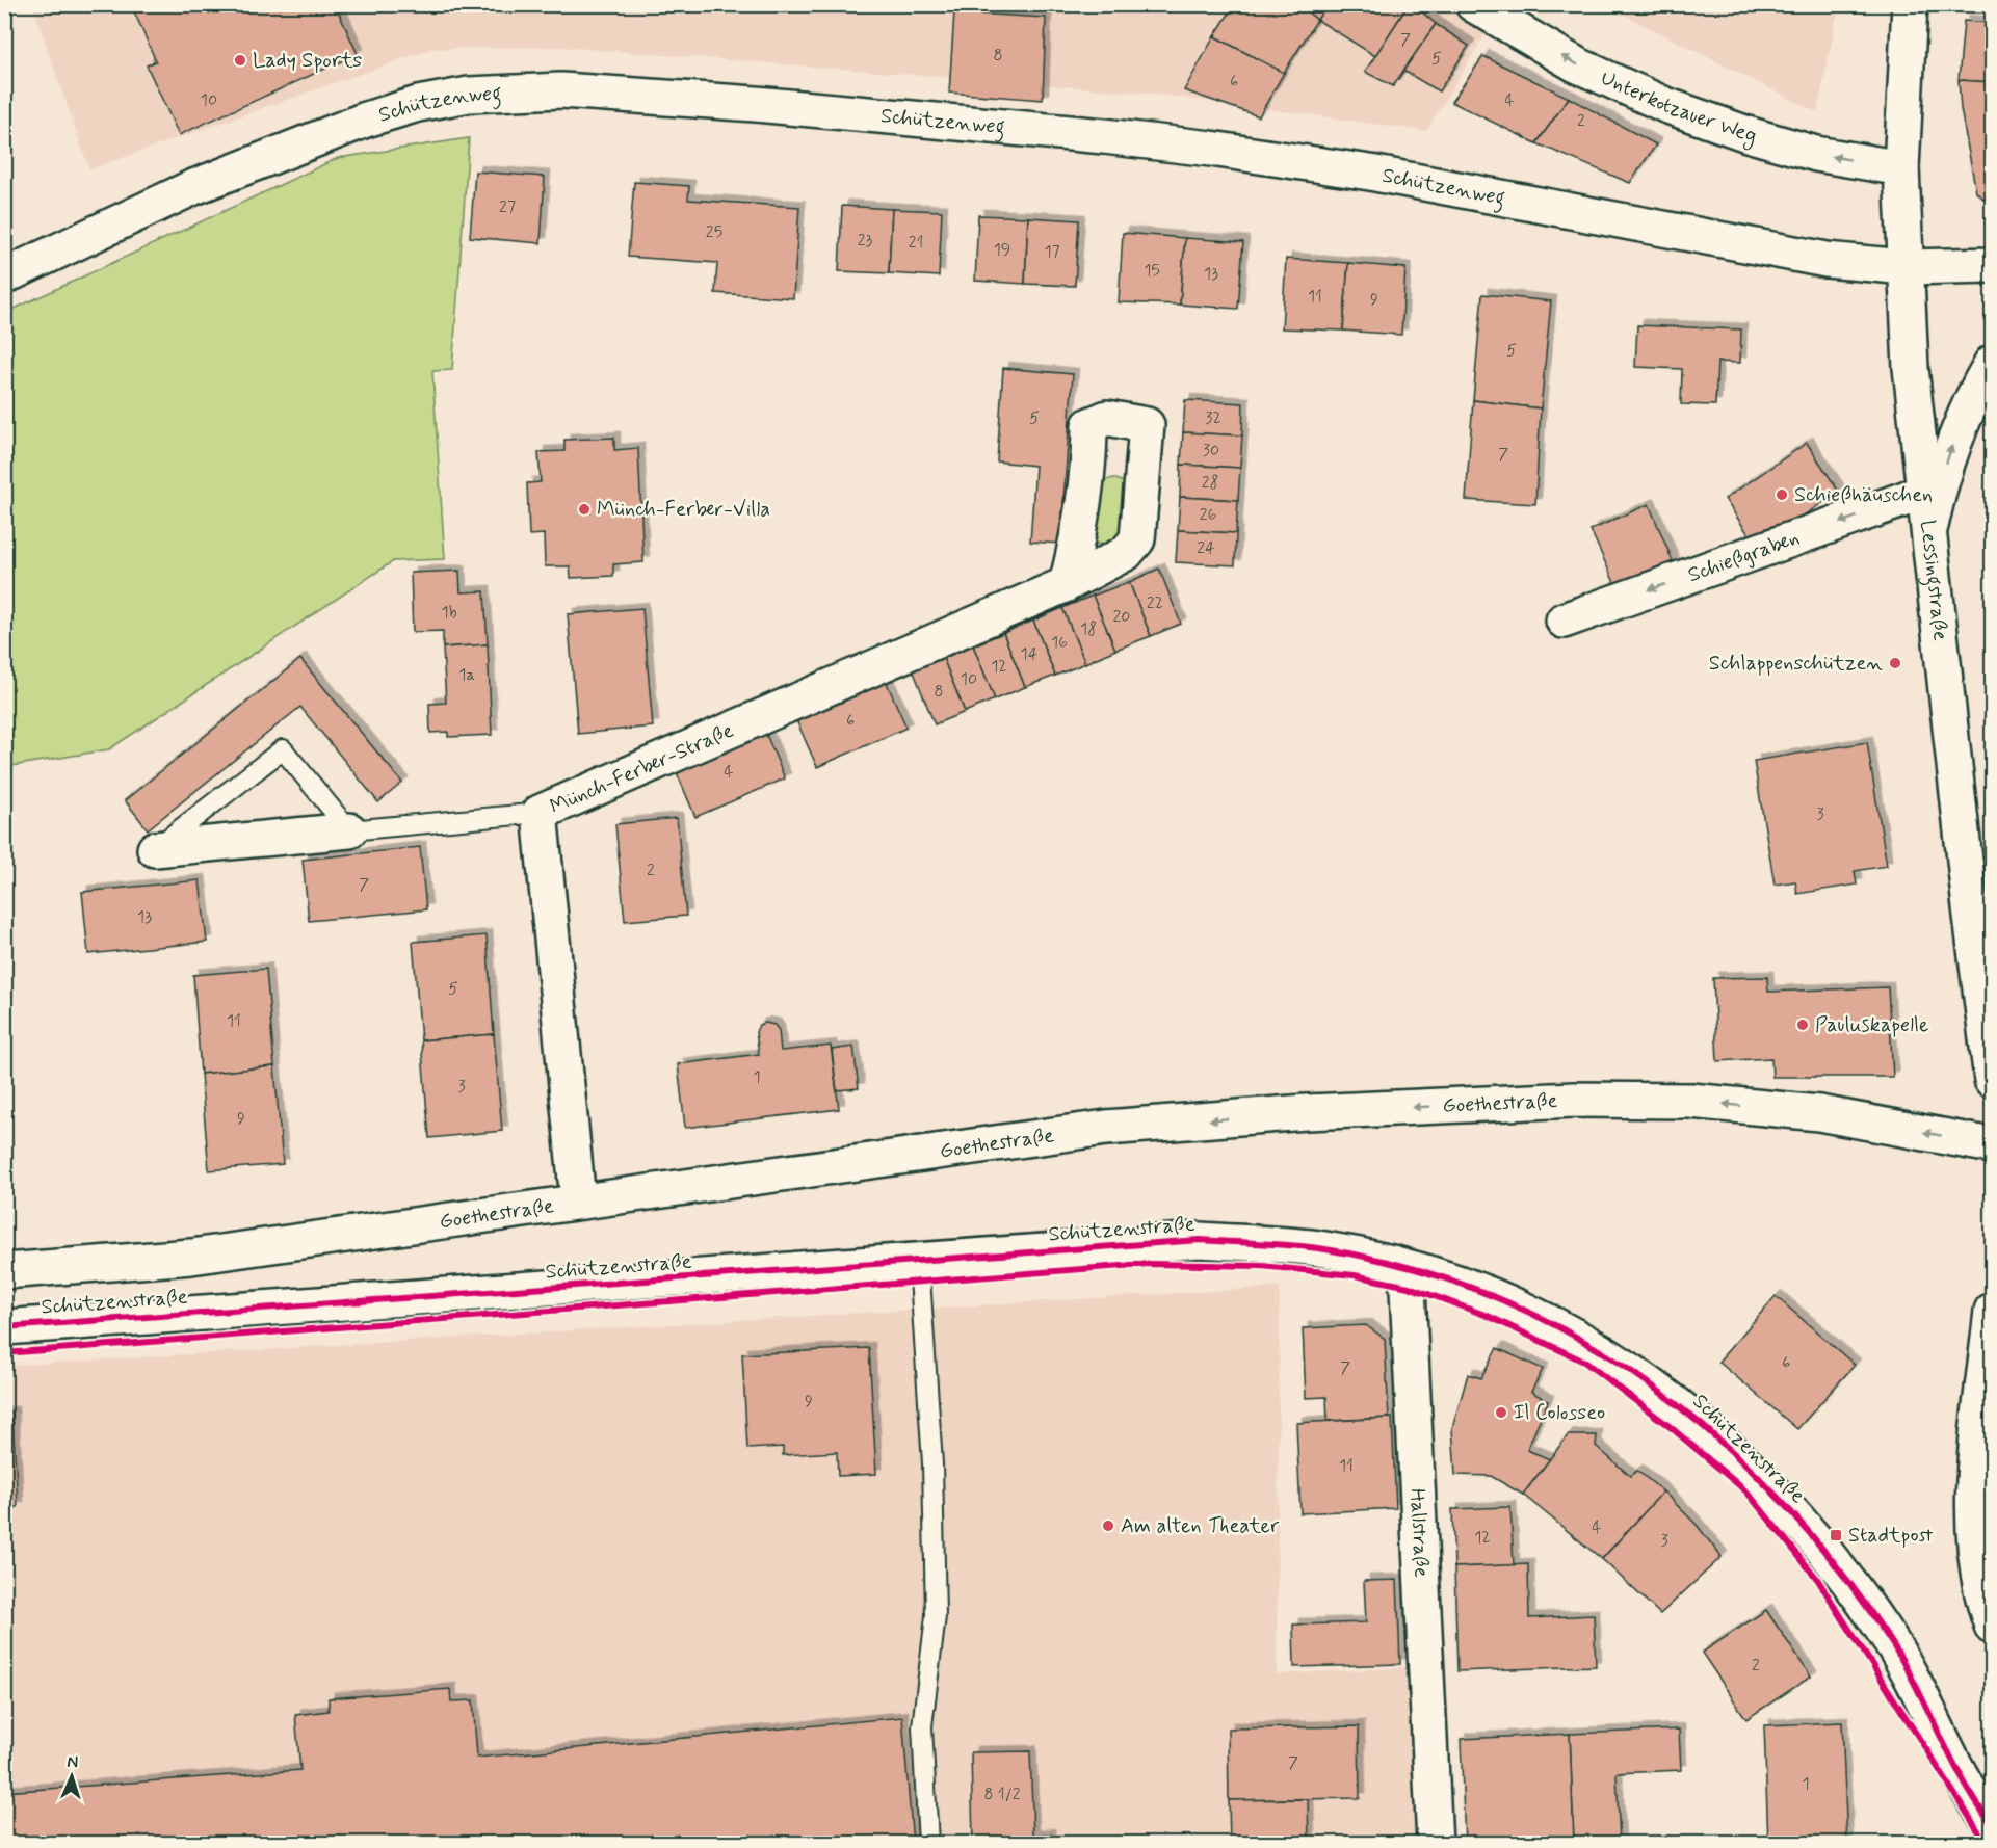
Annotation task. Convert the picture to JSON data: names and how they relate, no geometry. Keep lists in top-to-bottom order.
{
  "streets": {
    "street": [
      "Schützenweg",
      "Unterkotzauer Weg",
      "Schießgraben",
      "Lessingstraße",
      "Münch-Ferber-Straße",
      "Goethestraße",
      "Schützenstraße",
      "Hallstraße"
    ]
  },
  "crossings": [
    ["Schützenweg", "Lessingstraße"],
    ["Unterkotzauer Weg", "Lessingstraße"],
    ["Schießgraben", "Lessingstraße"],
    ["Münch-Ferber-Straße", "Goethestraße"],
    ["Schützenstraße", "Hallstraße"]
  ],
  "one_way": ["Unterkotzauer Weg", "Schießgraben", "Goethestraße"],
  "places": {
    "other": [
      "Lady Sports",
      "Schießhäuschen",
      "Münch-Ferber-Villa",
      "Schlappenschützen",
      "Pauluskapelle",
      "Il Colosseo",
      "Am alten Theater"
    ],
    "transit": ["Stadtpost"]
  },
  "house_numbers": [
    "7",
    "8",
    "5",
    "6",
    "10",
    "4",
    "2",
    "27",
    "25",
    "23",
    "21",
    "19",
    "17",
    "15",
    "13",
    "11",
    "9",
    "5",
    "5",
    "32",
    "30",
    "7",
    "28",
    "26",
    "24",
    "22",
    "1b",
    "20",
    "18",
    "16",
    "14",
    "12",
    "1a",
    "10",
    "8",
    "6",
    "4",
    "3",
    "2",
    "7",
    "13",
    "5",
    "11",
    "1",
    "3",
    "9",
    "6",
    "7",
    "9",
    "11",
    "4",
    "12",
    "3",
    "2",
    "7",
    "1",
    "8 1/2"
  ],
  "north": "top"
}
